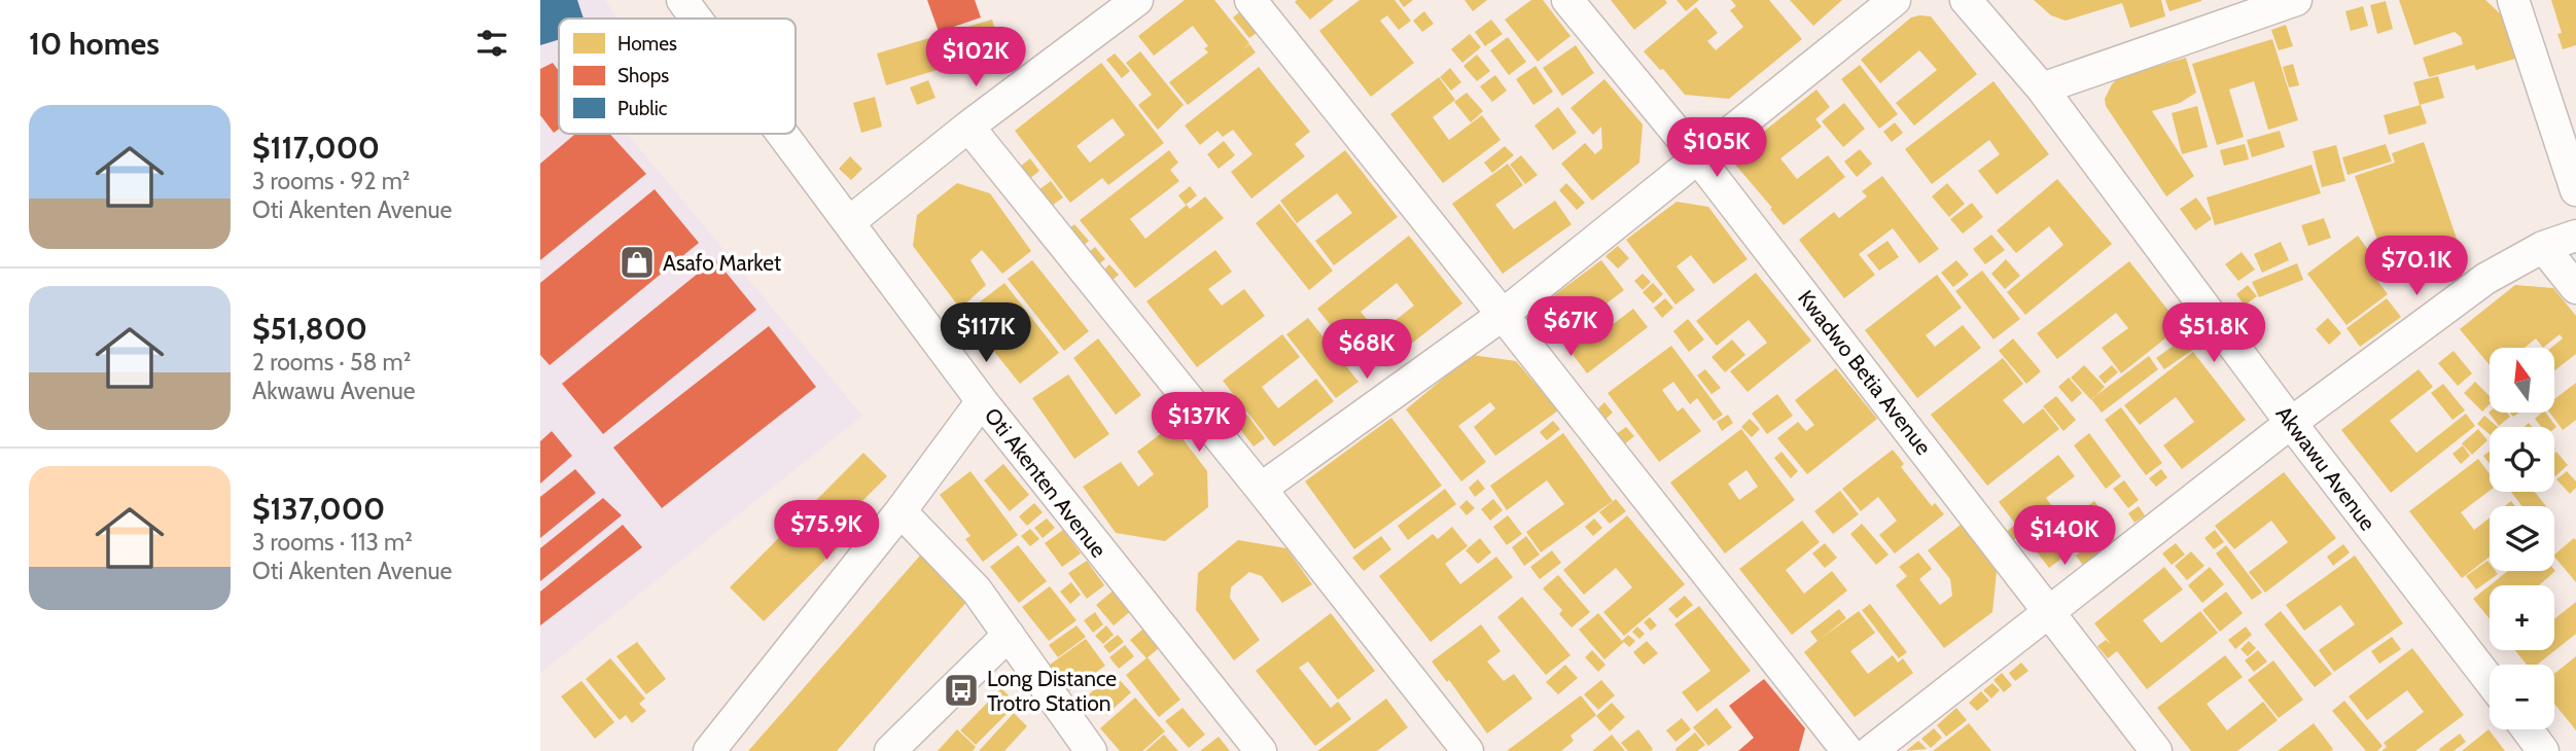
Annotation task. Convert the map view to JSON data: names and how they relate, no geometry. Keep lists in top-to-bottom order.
{
  "streets": {
    "street": ["Kwadwo Betia Avenue", "Akwawu Avenue", "Oti Akenten Avenue"]
  },
  "places": {
    "shop": ["Asafo Market"],
    "bus stop": ["Long Distance Trotro Station"]
  },
  "legend": ["Homes", "Shops", "Public"],
  "north": "top",
  "page": {
    "heading": "10 homes",
    "price": [
      "$102K",
      "$105K",
      "$70.1K",
      "$67K",
      "$117K",
      "$51.8K",
      "$68K",
      "$137K",
      "$75.9K",
      "$140K"
    ],
    "list": [
      {
        "name": "$117,000",
        "note": "3 rooms · 92 m² · Oti Akenten Avenue"
      },
      {
        "name": "$51,800",
        "note": "2 rooms · 58 m² · Akwawu Avenue"
      },
      {
        "name": "$137,000",
        "note": "3 rooms · 113 m² · Oti Akenten Avenue"
      }
    ],
    "map_buttons": ["+", "−"]
  }
}
